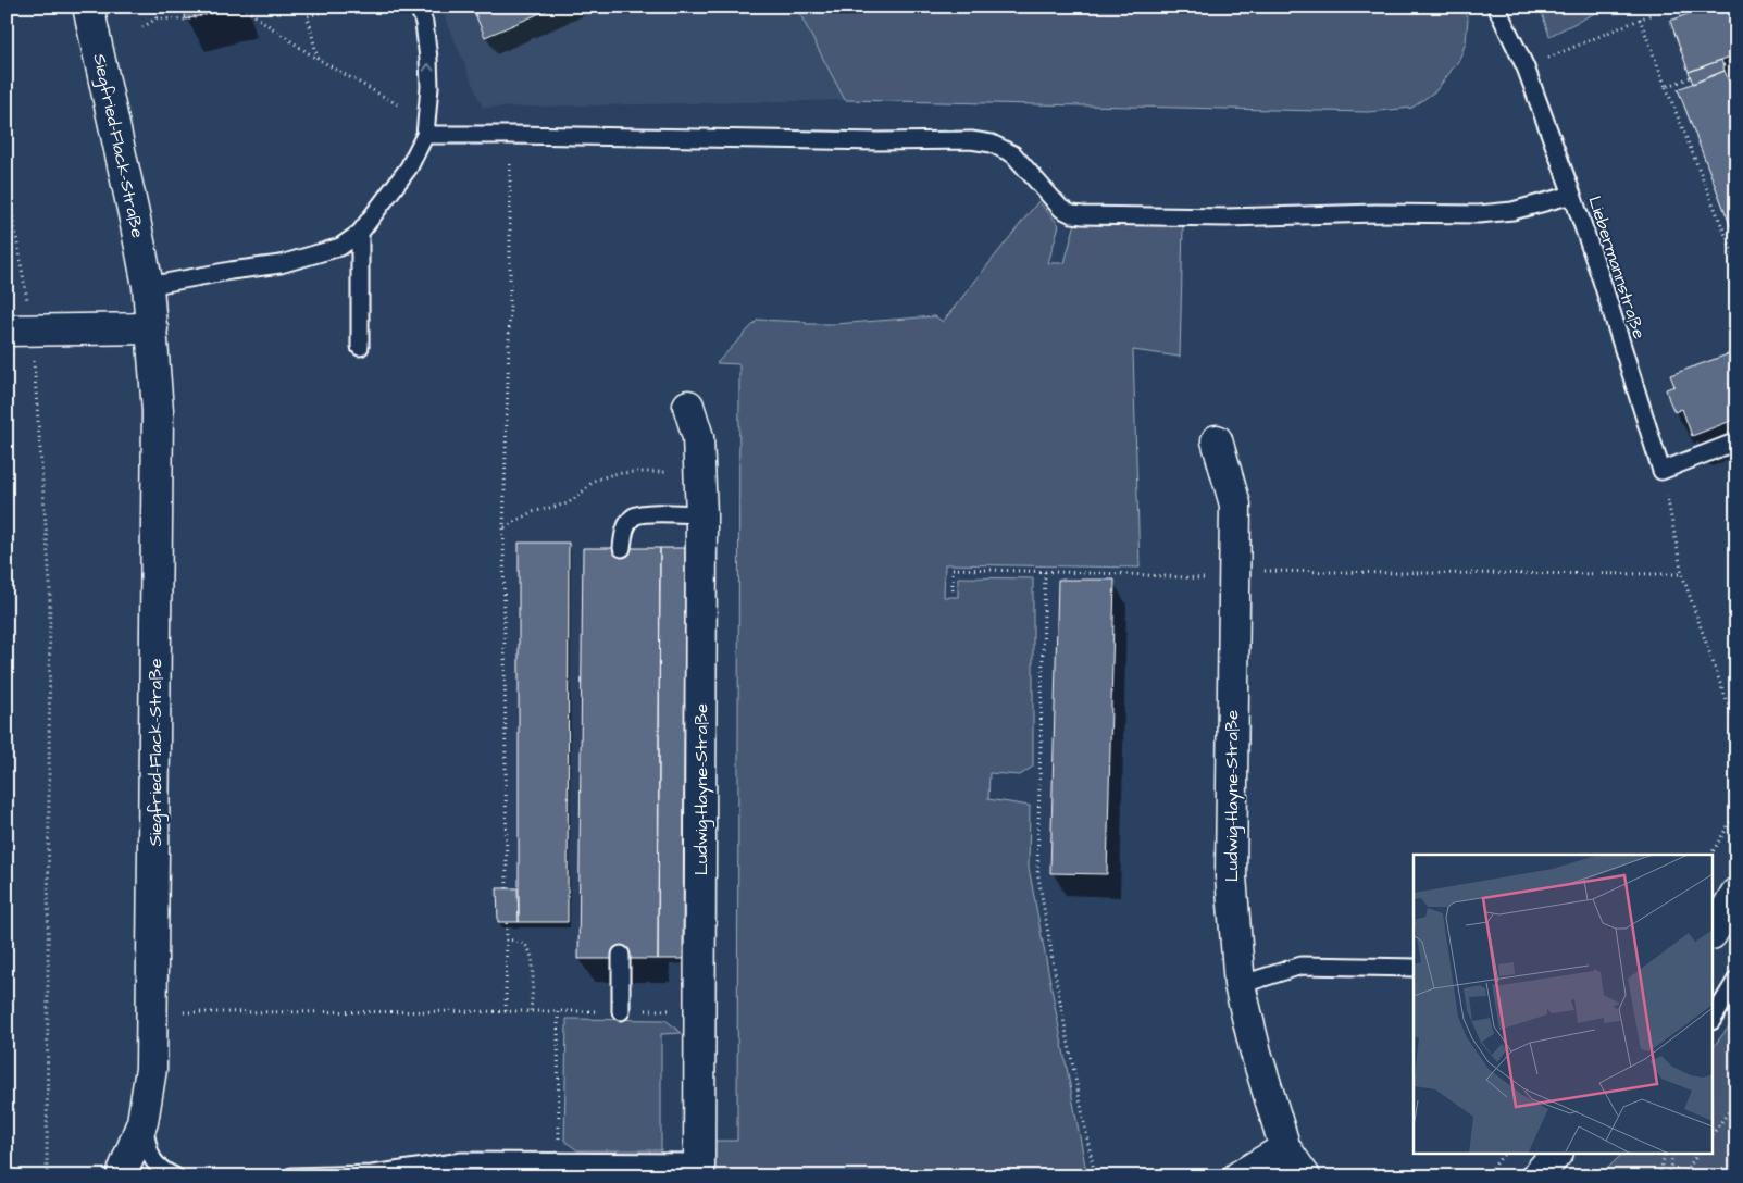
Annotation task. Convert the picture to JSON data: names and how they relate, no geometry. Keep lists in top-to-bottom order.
{
  "streets": {
    "street": ["Siegfried-Flack-Straße", "Ludwig-Hayne-Straße"],
    "lane": ["Liebermannstraße"]
  }
}
